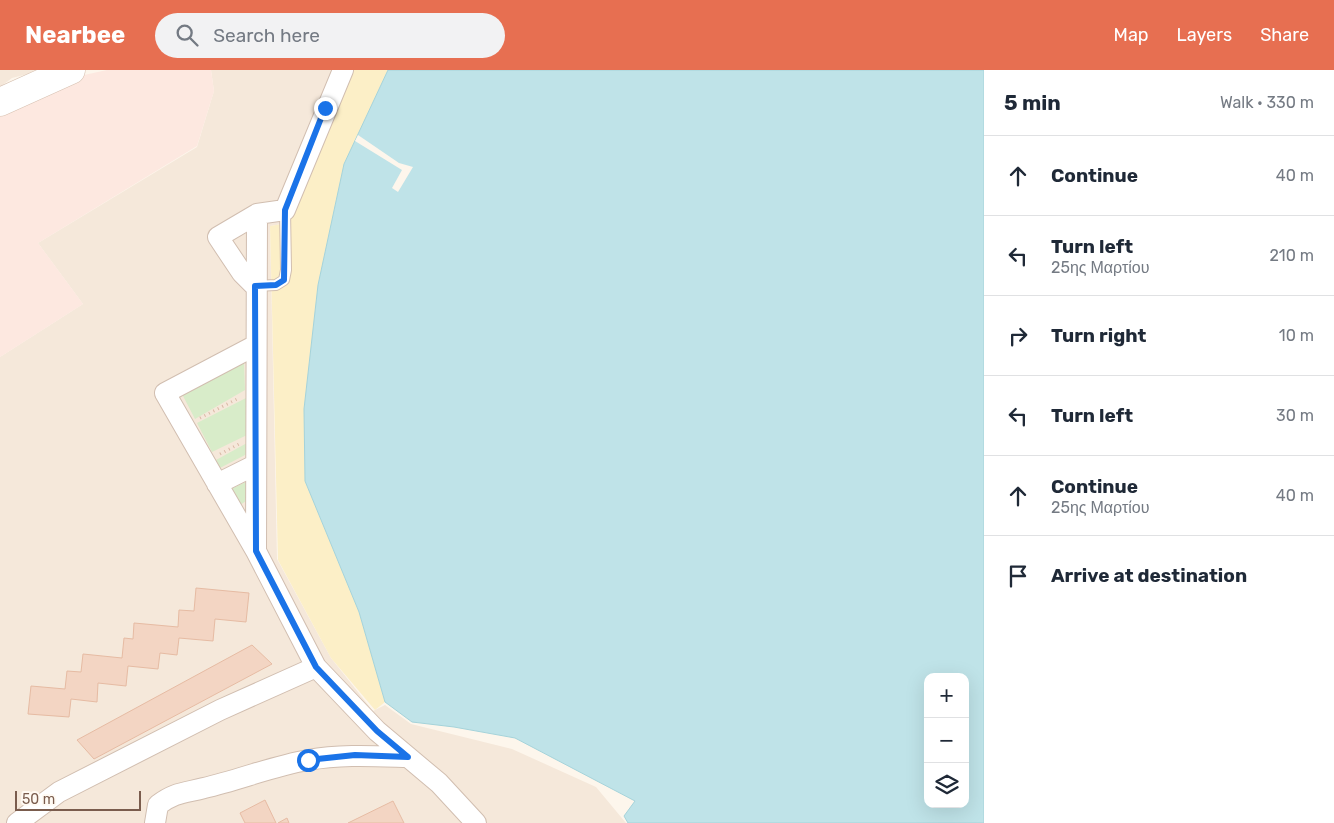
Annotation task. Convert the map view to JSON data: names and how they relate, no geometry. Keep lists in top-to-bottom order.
{
  "scale_bar": "50 m",
  "page": {
    "header": "Nearbee",
    "search": "Search here",
    "nav": ["Map", "Layers", "Share"],
    "heading": ["5 min", "Walk · 330 m"],
    "list": [
      ["Continue", "40 m"],
      ["Turn left", "25ης Μαρτίου", "210 m"],
      ["Turn right", "10 m"],
      ["Turn left", "30 m"],
      ["Continue", "25ης Μαρτίου", "40 m"],
      "Arrive at destination"
    ],
    "map_buttons": ["+", "−"],
    "scale": "50 m"
  }
}
